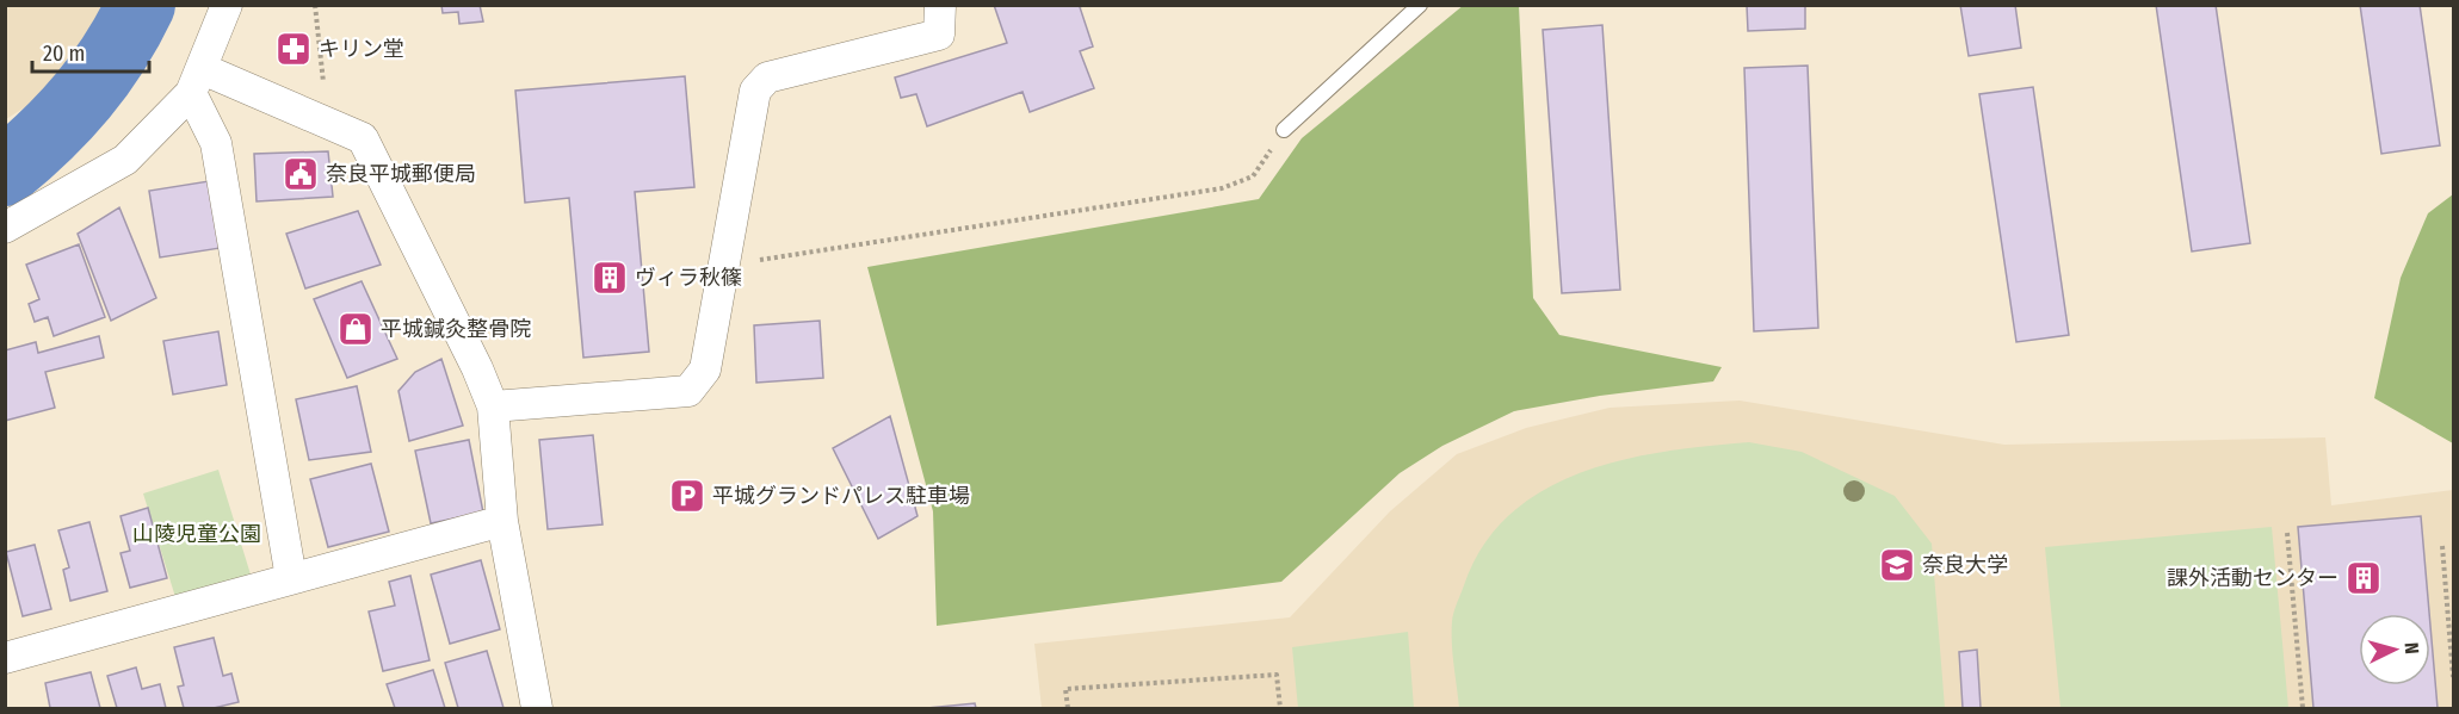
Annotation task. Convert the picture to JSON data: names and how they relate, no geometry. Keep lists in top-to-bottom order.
{
  "parks": ["山陵児童公園"],
  "places": {
    "pharmacy": ["キリン堂"],
    "public building": ["奈良平城郵便局"],
    "building": ["ヴィラ秋篠", "課外活動センター"],
    "shop": ["平城鍼灸整骨院"],
    "parking": ["平城グランドパレス駐車場"],
    "school or university": ["奈良大学"]
  },
  "scale_bar": "20 m",
  "north": "right"
}
